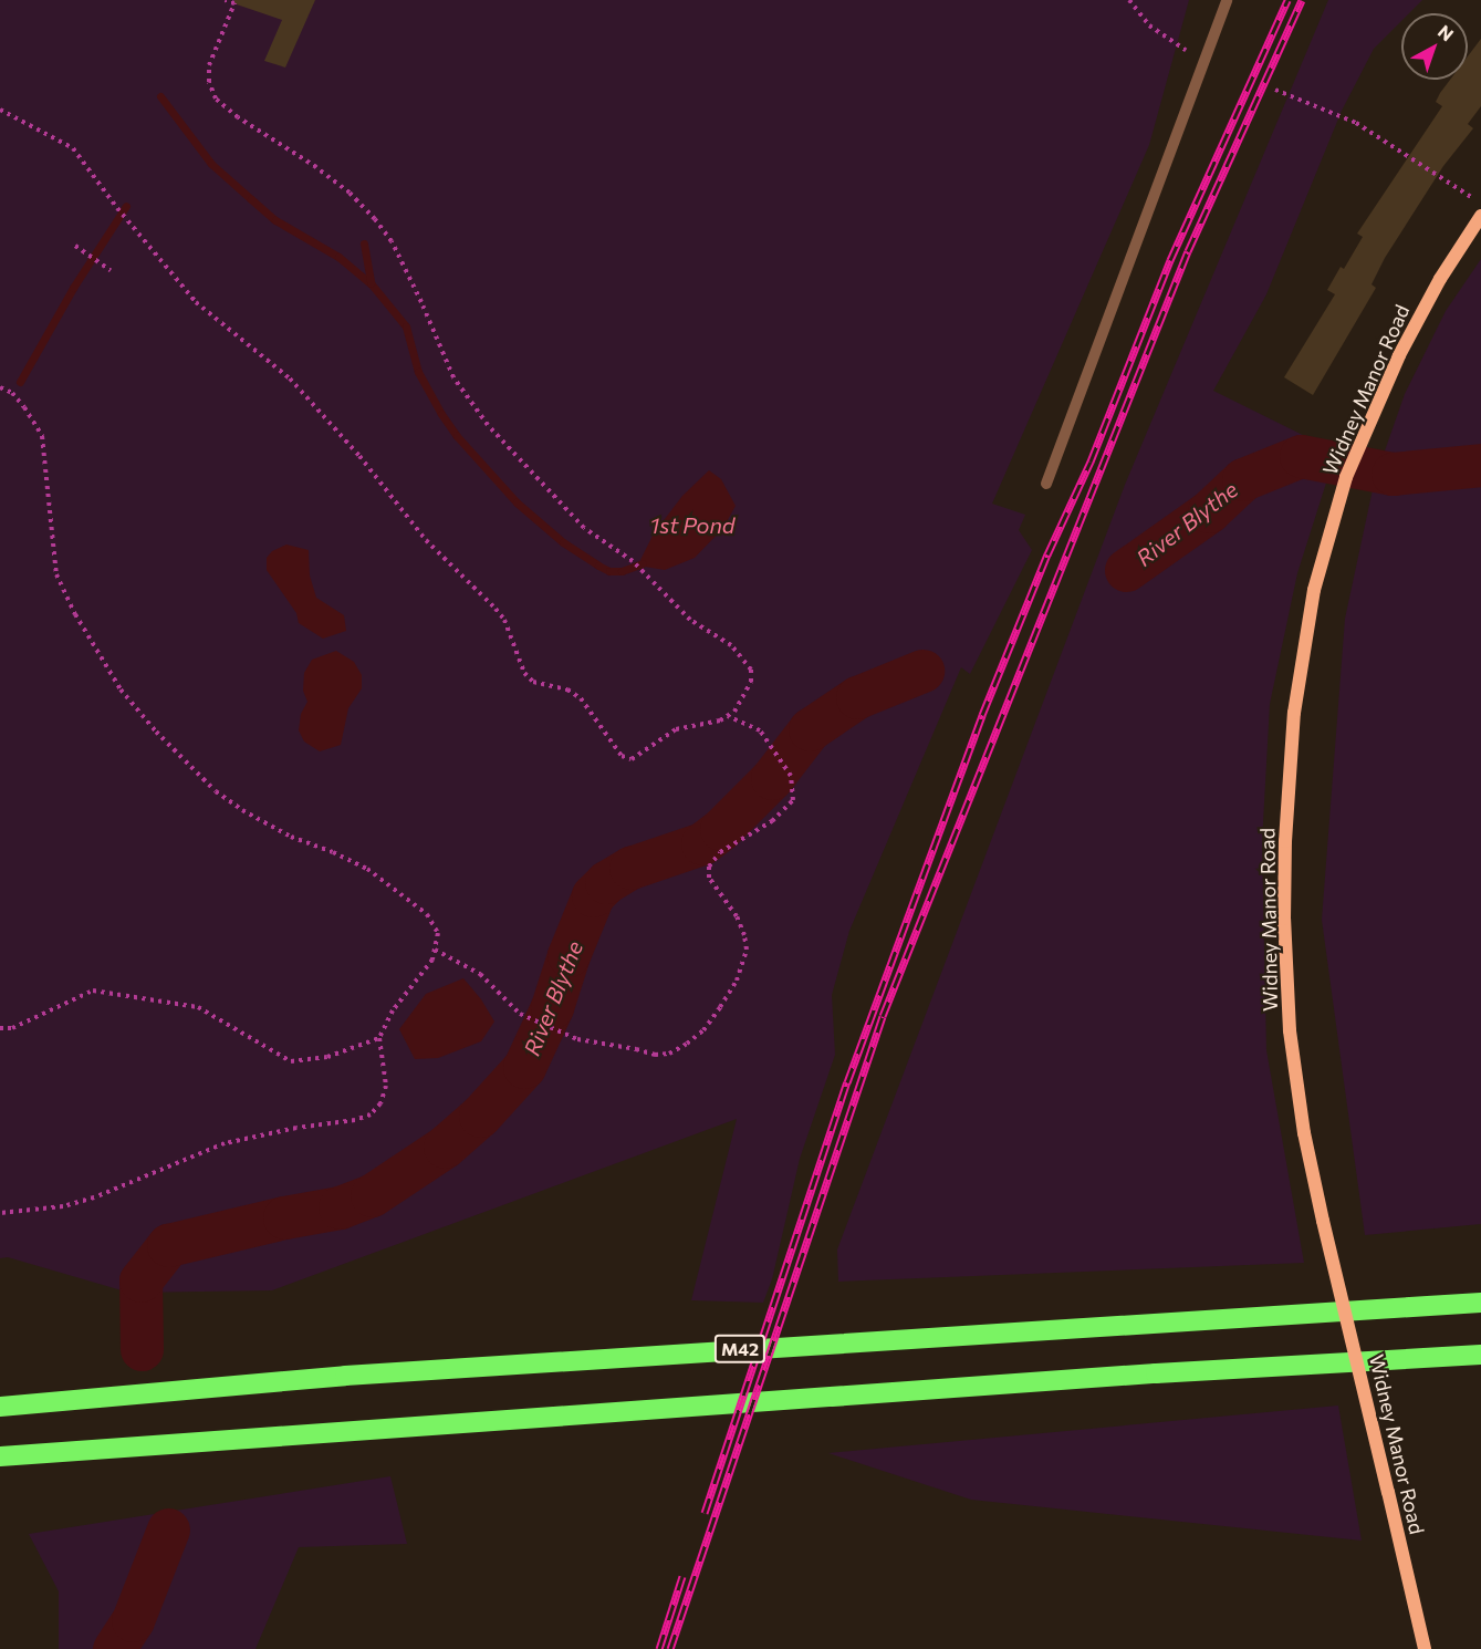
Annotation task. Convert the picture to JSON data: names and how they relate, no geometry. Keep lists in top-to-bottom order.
{
  "streets": {
    "highway": ["M42"],
    "street": ["Widney Manor Road"]
  },
  "water": ["River Blythe", "1st Pond"],
  "north": "top right"
}
